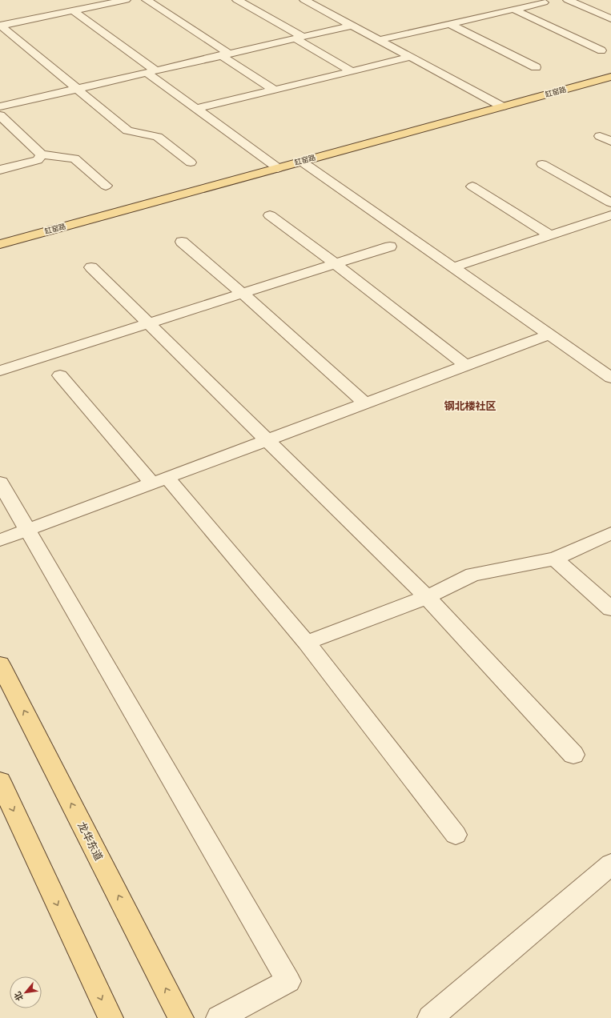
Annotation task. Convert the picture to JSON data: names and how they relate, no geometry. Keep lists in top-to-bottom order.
{
  "streets": {
    "main road": ["缸窑路", "龙华东道"]
  },
  "districts": ["钢北楼社区"],
  "north": "bottom left"
}
